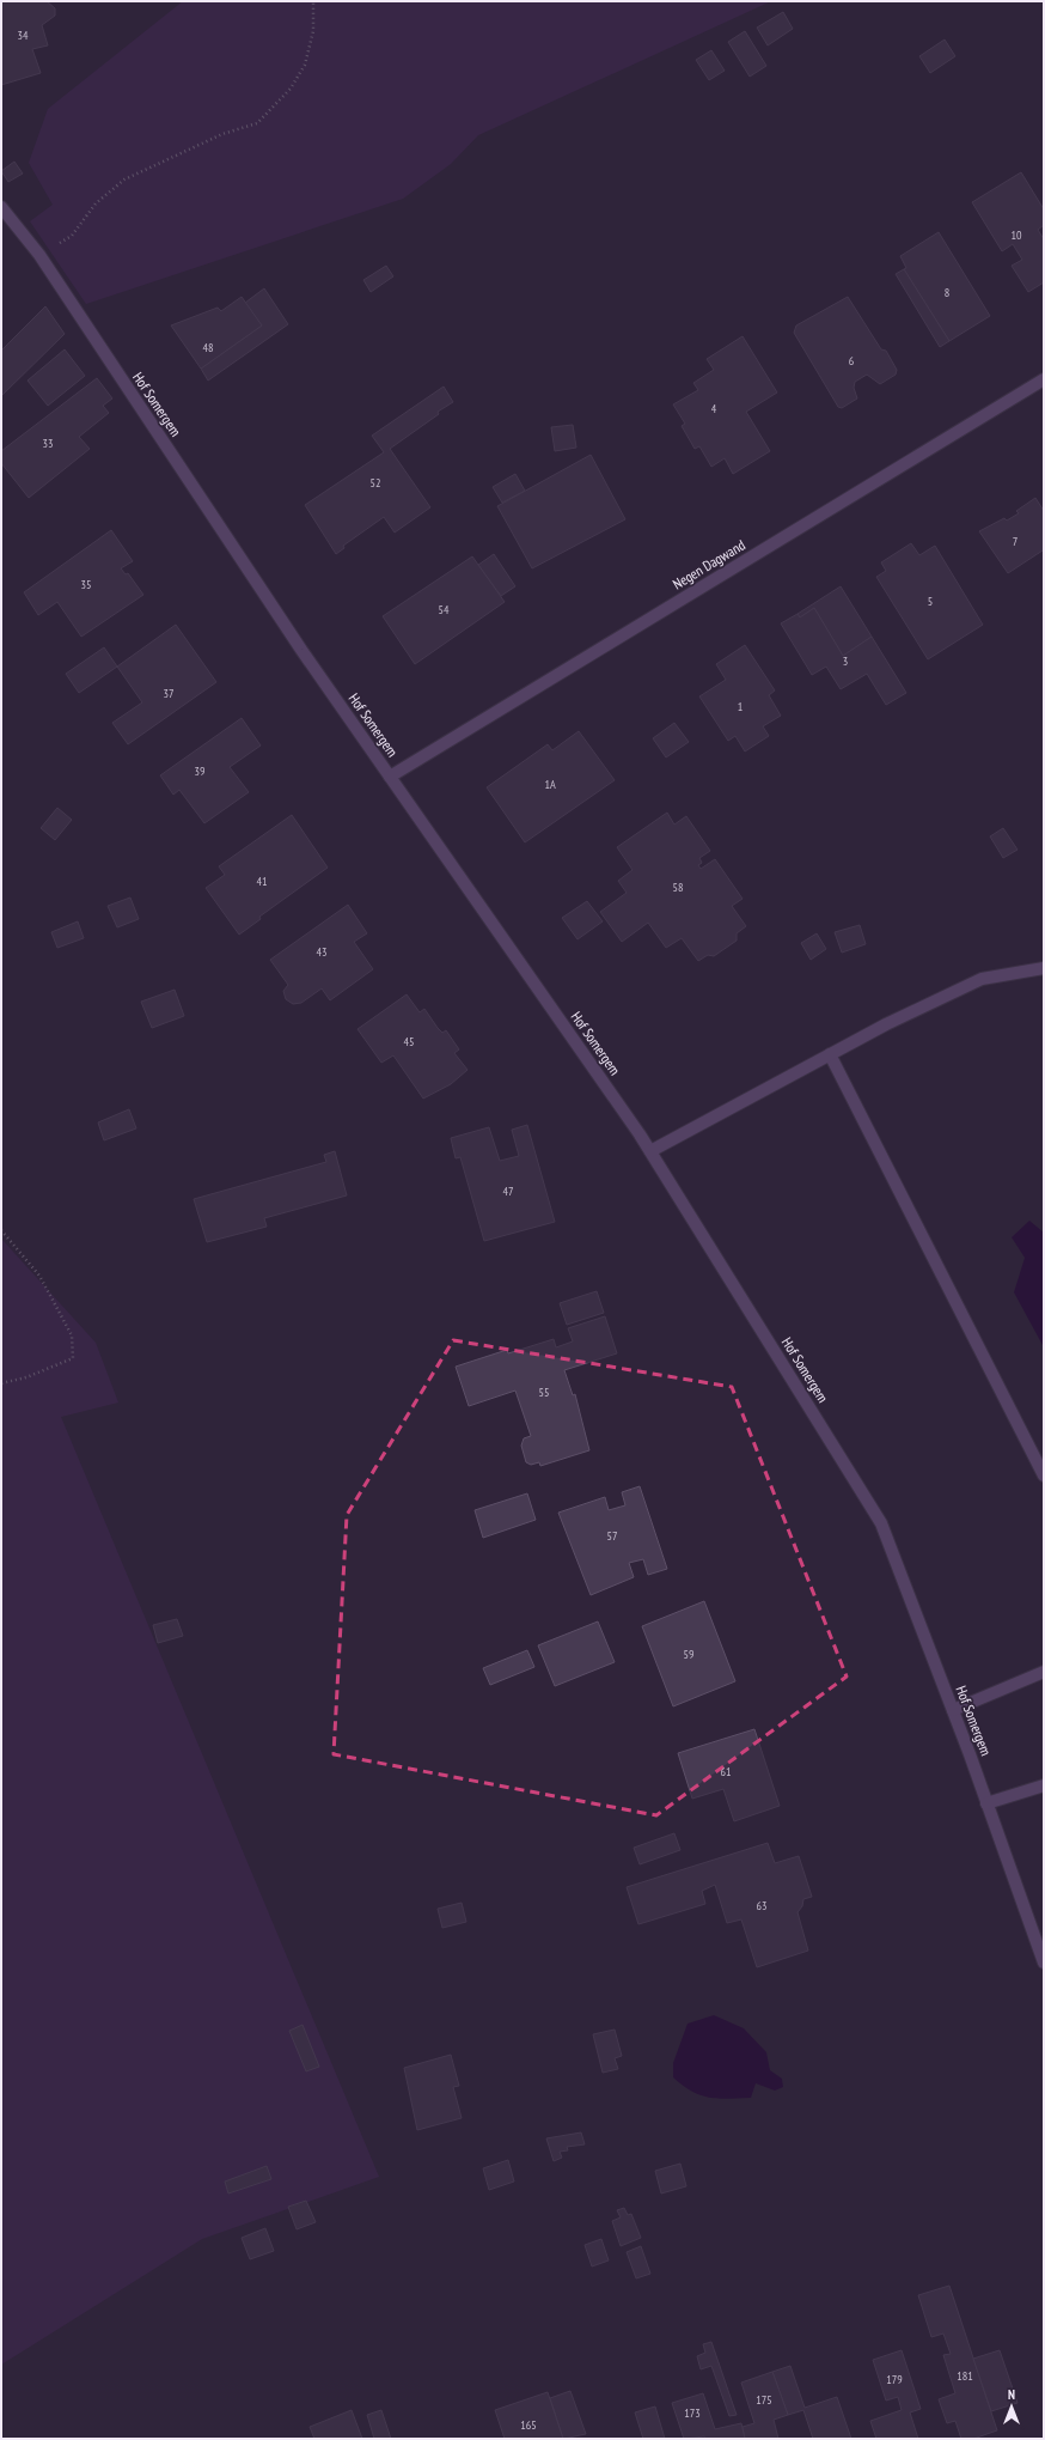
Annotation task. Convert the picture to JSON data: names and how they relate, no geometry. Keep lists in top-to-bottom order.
{
  "streets": {
    "street": ["Hof Somergem", "Negen Dagwand"]
  },
  "crossings": [
    ["Hof Somergem", "Negen Dagwand"]
  ],
  "house_numbers": [
    "34",
    "10",
    "8",
    "48",
    "6",
    "4",
    "33",
    "52",
    "7",
    "35",
    "5",
    "54",
    "3",
    "37",
    "1",
    "39",
    "1A",
    "41",
    "58",
    "43",
    "45",
    "47",
    "55",
    "57",
    "59",
    "61",
    "63",
    "181",
    "179",
    "175",
    "173",
    "165"
  ],
  "north": "top"
}
